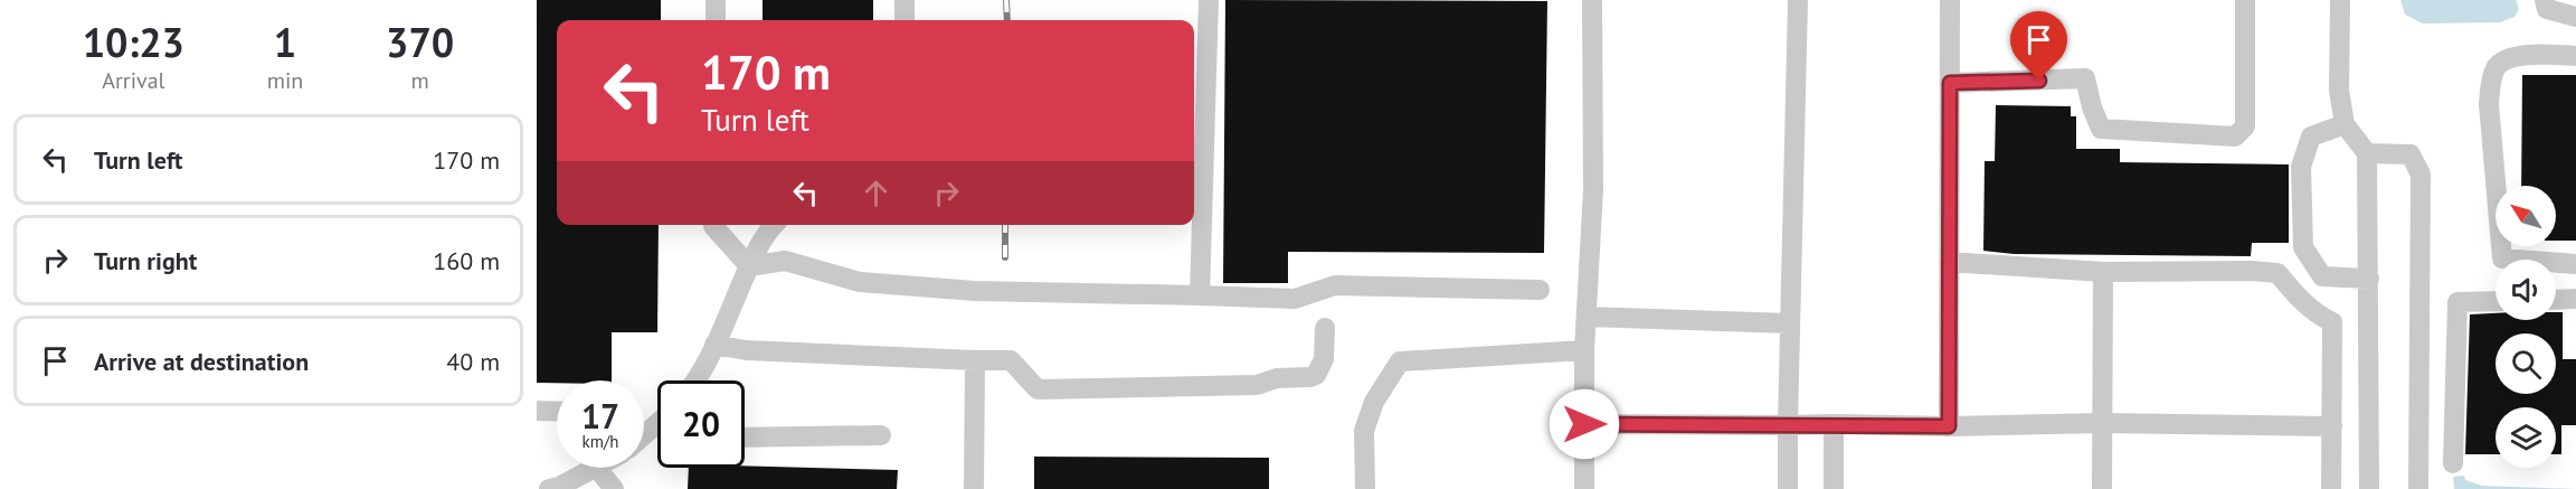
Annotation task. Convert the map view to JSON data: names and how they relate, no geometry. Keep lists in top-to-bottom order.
{
  "north": "top left",
  "page": {
    "eta": [
      "10:23",
      "Arrival",
      "1",
      "min",
      "370",
      "m"
    ],
    "turn": ["170 m", "Turn left"],
    "list": [
      {
        "name": "Turn left",
        "value": "170 m"
      },
      {
        "name": "Turn right",
        "value": "160 m"
      },
      {
        "name": "Arrive at destination",
        "value": "40 m"
      }
    ],
    "speed": "17 km/h",
    "limit": "20"
  }
}
